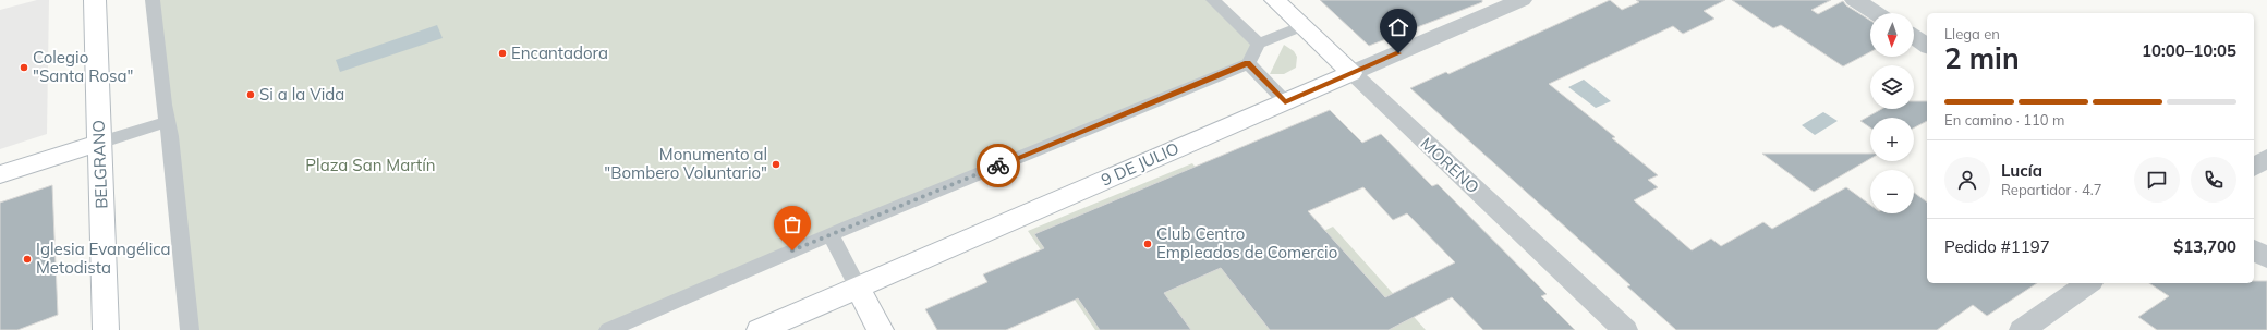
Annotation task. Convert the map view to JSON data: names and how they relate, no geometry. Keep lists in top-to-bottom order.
{
  "streets": {
    "main road": ["BELGRANO", "9 DE JULIO", "MORENO"]
  },
  "crossings": [
    ["9 DE JULIO", "MORENO"]
  ],
  "parks": ["Plaza San Martín"],
  "places": [
    "Encantadora",
    "Colegio \"Santa Rosa\"",
    "Si a la Vida",
    "Monumento al \"Bombero Voluntario\"",
    "Club Centro Empleados de Comercio",
    "Iglesia Evangélica Metodista"
  ],
  "north": "bottom",
  "page": {
    "map_buttons": ["+", "−"],
    "heading": ["2 min", "Llega en", "10:00–10:05"],
    "panel": [
      "Lucía",
      "Repartidor · 4.7",
      "Pedido #1197",
      "$13,700"
    ],
    "bar": "En camino · 110 m"
  }
}
